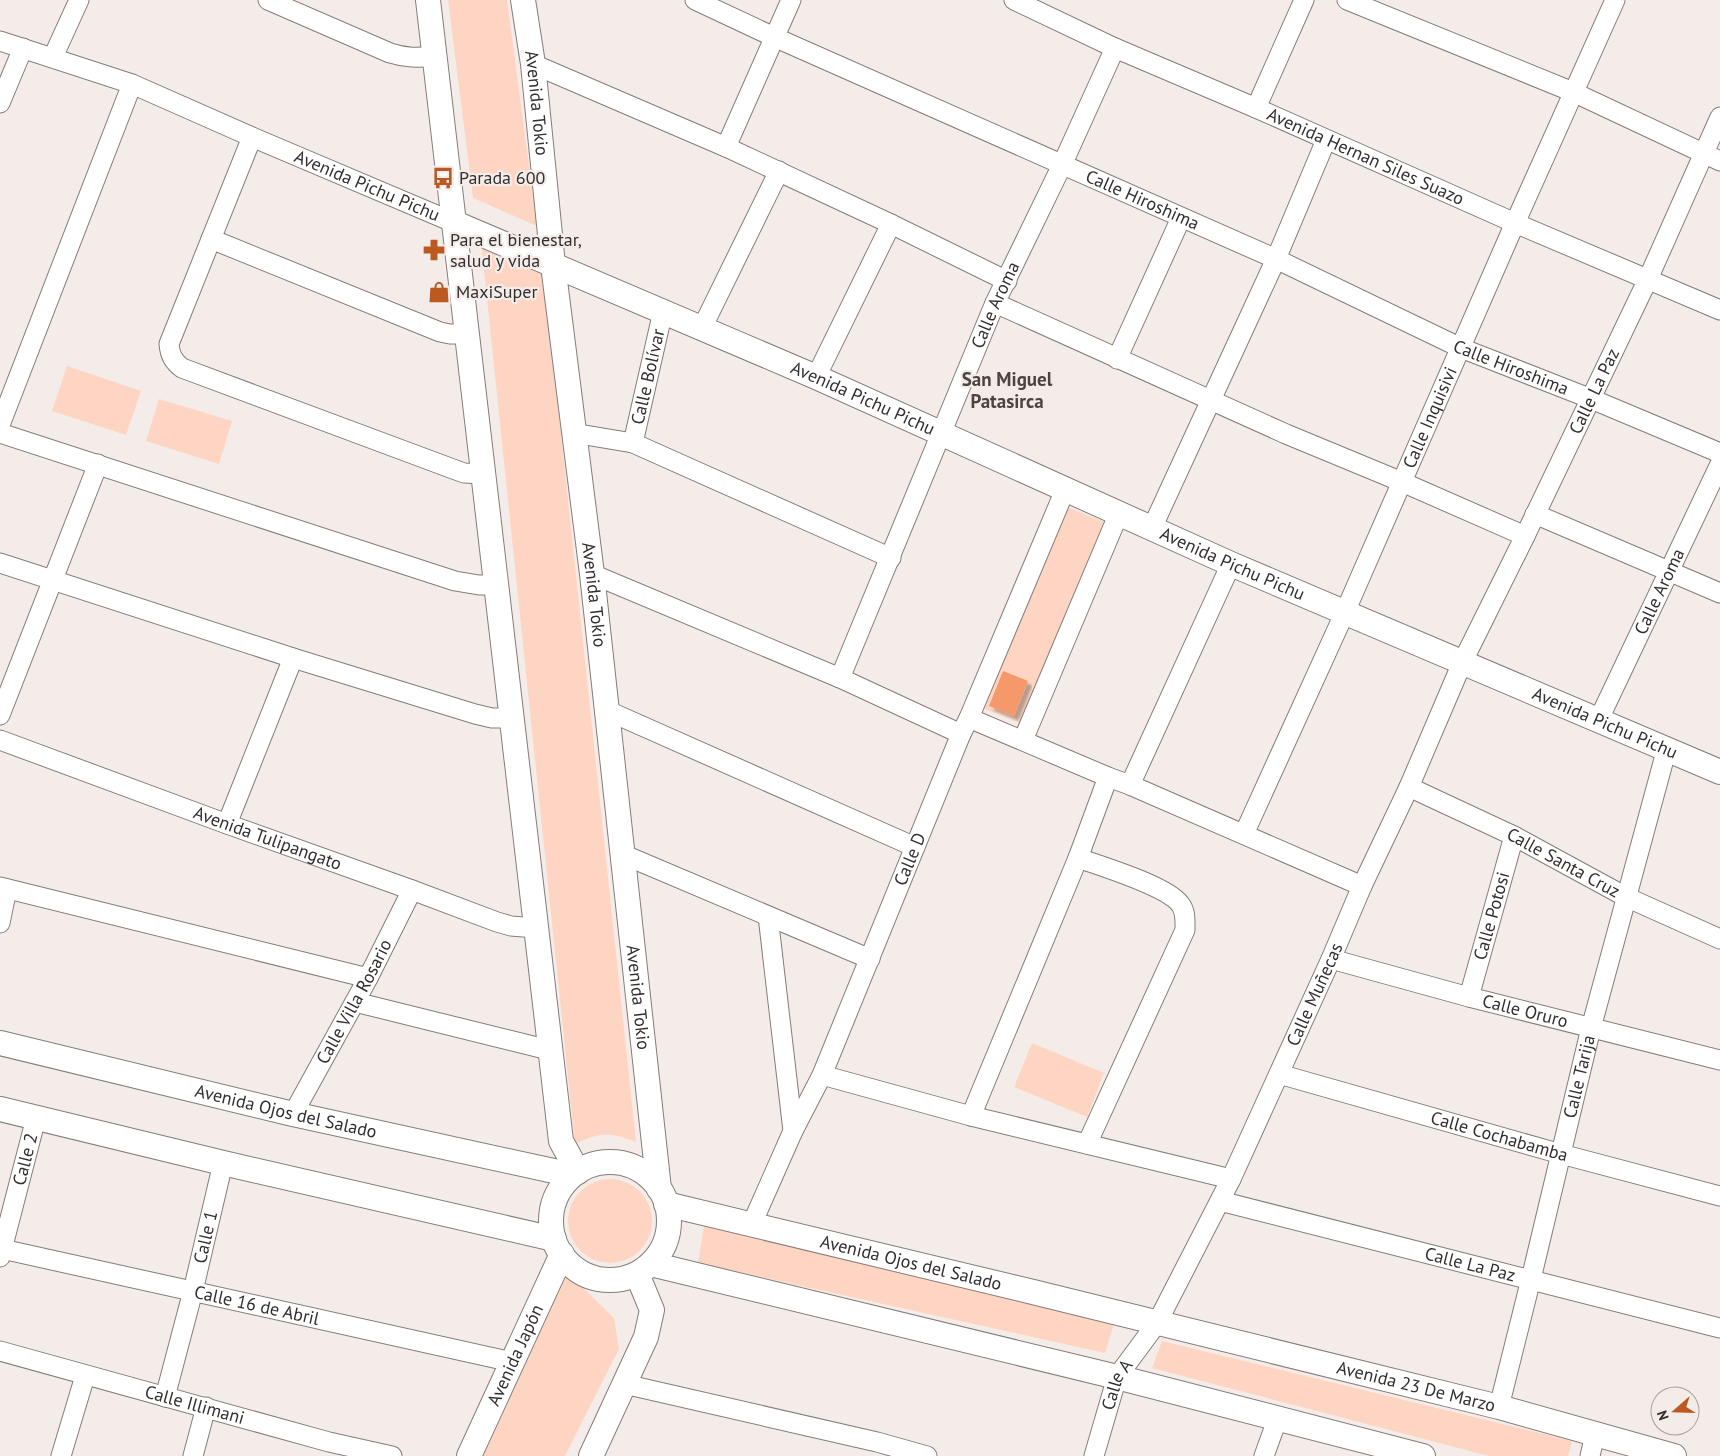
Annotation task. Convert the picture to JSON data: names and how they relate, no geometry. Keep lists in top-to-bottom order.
{
  "streets": {
    "street": [
      "Avenida Tokio",
      "Avenida Hernan Siles Suazo",
      "Avenida Pichu Pichu",
      "Calle Hiroshima",
      "Calle Aroma",
      "Calle Bolívar",
      "Calle La Paz",
      "Calle Inquisivi",
      "Avenida Tulipangato",
      "Calle D",
      "Calle Santa Cruz",
      "Calle Potosi",
      "Calle Muñecas",
      "Calle Villa Rosario",
      "Calle Oruro",
      "Calle Tarija",
      "Avenida Ojos del Salado",
      "Calle Cochabamba",
      "Calle 2",
      "Calle 1",
      "Calle 16 de Abril",
      "Avenida Japón",
      "Calle A",
      "Avenida 23 De Marzo",
      "Calle Illimani"
    ]
  },
  "crossings": [
    ["Avenida Tokio", "Avenida Pichu Pichu"],
    ["Avenida Tokio", "Avenida Ojos del Salado"],
    ["Avenida Tokio", "Avenida Japón"],
    ["Avenida Hernan Siles Suazo", "Calle Aroma"],
    ["Avenida Hernan Siles Suazo", "Calle La Paz"],
    ["Avenida Hernan Siles Suazo", "Calle Inquisivi"],
    ["Avenida Pichu Pichu", "Calle Aroma"],
    ["Avenida Pichu Pichu", "Calle Bolívar"],
    ["Avenida Pichu Pichu", "Calle La Paz"],
    ["Avenida Pichu Pichu", "Calle Inquisivi"],
    ["Avenida Pichu Pichu", "Calle D"],
    ["Avenida Pichu Pichu", "Calle Muñecas"],
    ["Avenida Pichu Pichu", "Calle Tarija"],
    ["Calle Hiroshima", "Calle Aroma"],
    ["Calle Hiroshima", "Calle La Paz"],
    ["Calle Hiroshima", "Calle Inquisivi"],
    ["Calle La Paz", "Calle Muñecas"],
    ["Calle La Paz", "Calle Tarija"],
    ["Avenida Tulipangato", "Calle Villa Rosario"],
    ["Calle D", "Avenida Ojos del Salado"],
    ["Calle Santa Cruz", "Calle Potosi"],
    ["Calle Santa Cruz", "Calle Muñecas"],
    ["Calle Santa Cruz", "Calle Tarija"],
    ["Calle Potosi", "Calle Oruro"],
    ["Calle Muñecas", "Calle Oruro"],
    ["Calle Muñecas", "Avenida Ojos del Salado"],
    ["Calle Muñecas", "Calle Cochabamba"],
    ["Calle Muñecas", "Calle A"],
    ["Calle Muñecas", "Avenida 23 De Marzo"],
    ["Calle Villa Rosario", "Avenida Ojos del Salado"],
    ["Calle Oruro", "Calle Tarija"],
    ["Calle Tarija", "Calle Cochabamba"],
    ["Calle Tarija", "Avenida 23 De Marzo"],
    ["Avenida Ojos del Salado", "Avenida Japón"],
    ["Avenida Ojos del Salado", "Calle A"],
    ["Avenida Ojos del Salado", "Avenida 23 De Marzo"],
    ["Calle 2", "Calle 16 de Abril"],
    ["Calle 1", "Calle 16 de Abril"],
    ["Calle 1", "Calle Illimani"],
    ["Calle 16 de Abril", "Avenida Japón"],
    ["Calle A", "Avenida 23 De Marzo"]
  ],
  "districts": ["San Miguel Patasirca"],
  "places": {
    "bus stop": ["Parada 600"],
    "pharmacy": ["Para el bienestar, salud y vida"],
    "shop": ["MaxiSuper"]
  },
  "north": "left"
}
